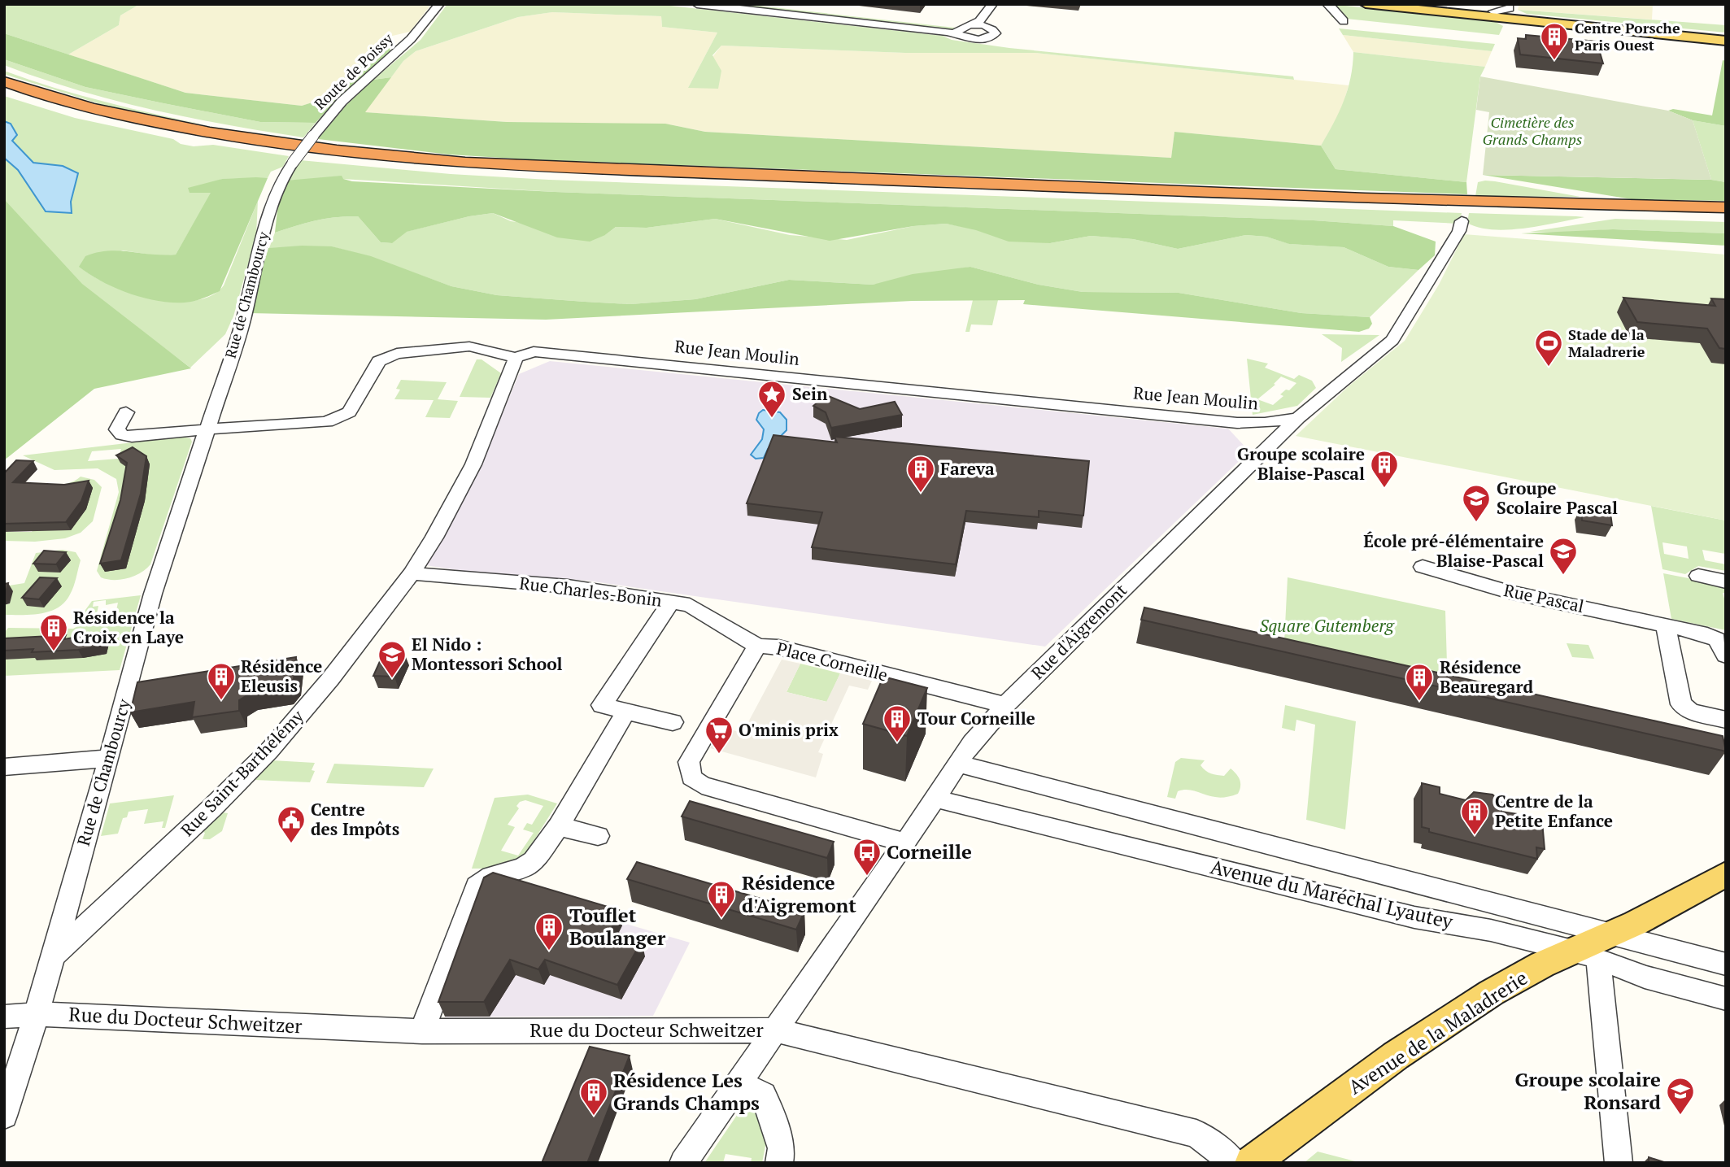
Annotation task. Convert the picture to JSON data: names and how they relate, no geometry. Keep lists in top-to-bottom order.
{
  "streets": {
    "main road": ["Avenue de la Maladrerie"],
    "street": [
      "Route de Poissy",
      "Rue de Chambourcy",
      "Rue Jean Moulin",
      "Rue Charles-Bonin",
      "Rue Pascal",
      "Rue d'Aigremont",
      "Place Corneille",
      "Rue Saint-Barthélémy",
      "Avenue du Maréchal Lyautey",
      "Rue du Docteur Schweitzer"
    ]
  },
  "crossings": [
    ["Route de Poissy", "Rue de Chambourcy"],
    ["Rue de Chambourcy", "Rue Jean Moulin"],
    ["Rue de Chambourcy", "Rue Saint-Barthélémy"],
    ["Rue de Chambourcy", "Rue du Docteur Schweitzer"],
    ["Rue Jean Moulin", "Rue d'Aigremont"],
    ["Rue Jean Moulin", "Rue Saint-Barthélémy"],
    ["Rue Charles-Bonin", "Place Corneille"],
    ["Rue Charles-Bonin", "Rue Saint-Barthélémy"],
    ["Rue d'Aigremont", "Place Corneille"],
    ["Rue d'Aigremont", "Avenue du Maréchal Lyautey"],
    ["Rue d'Aigremont", "Rue du Docteur Schweitzer"],
    ["Avenue du Maréchal Lyautey", "Avenue de la Maladrerie"]
  ],
  "parks": ["Cimetière des Grands Champs", "Square Gutemberg"],
  "places": {
    "building": [
      "Centre Porsche Paris Ouest",
      "Groupe scolaire Blaise-Pascal",
      "Fareva",
      "Résidence la Croix en Laye",
      "Résidence Eleusis",
      "Résidence Beauregard",
      "Tour Corneille",
      "Centre de la Petite Enfance",
      "Résidence d'Aigremont",
      "Touflet Boulanger",
      "Résidence Les Grands Champs"
    ],
    "sports": ["Stade de la Maladrerie"],
    "place": ["Sein"],
    "school or university": [
      "Groupe Scolaire Pascal",
      "École pré-élémentaire Blaise-Pascal",
      "El Nido : Montessori School",
      "Groupe scolaire Ronsard"
    ],
    "supermarket": ["O'minis prix"],
    "public building": ["Centre des Impôts"],
    "bus stop": ["Corneille"]
  }
}
